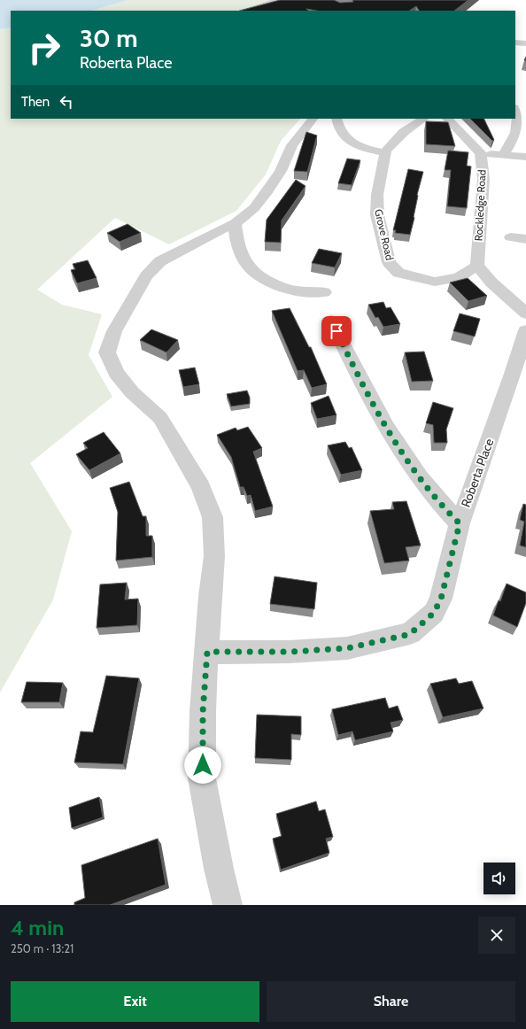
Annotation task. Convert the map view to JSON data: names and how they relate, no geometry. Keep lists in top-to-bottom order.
{
  "streets": {
    "street": ["Rockledge Road", "Grove Road", "Roberta Place"]
  },
  "crossings": [
    ["Rockledge Road", "Grove Road"]
  ],
  "page": {
    "turn": ["30 m", "Roberta Place"],
    "then": "Then",
    "heading": ["4 min", "250 m · 13:21"],
    "buttons": ["Exit", "Share"]
  }
}
